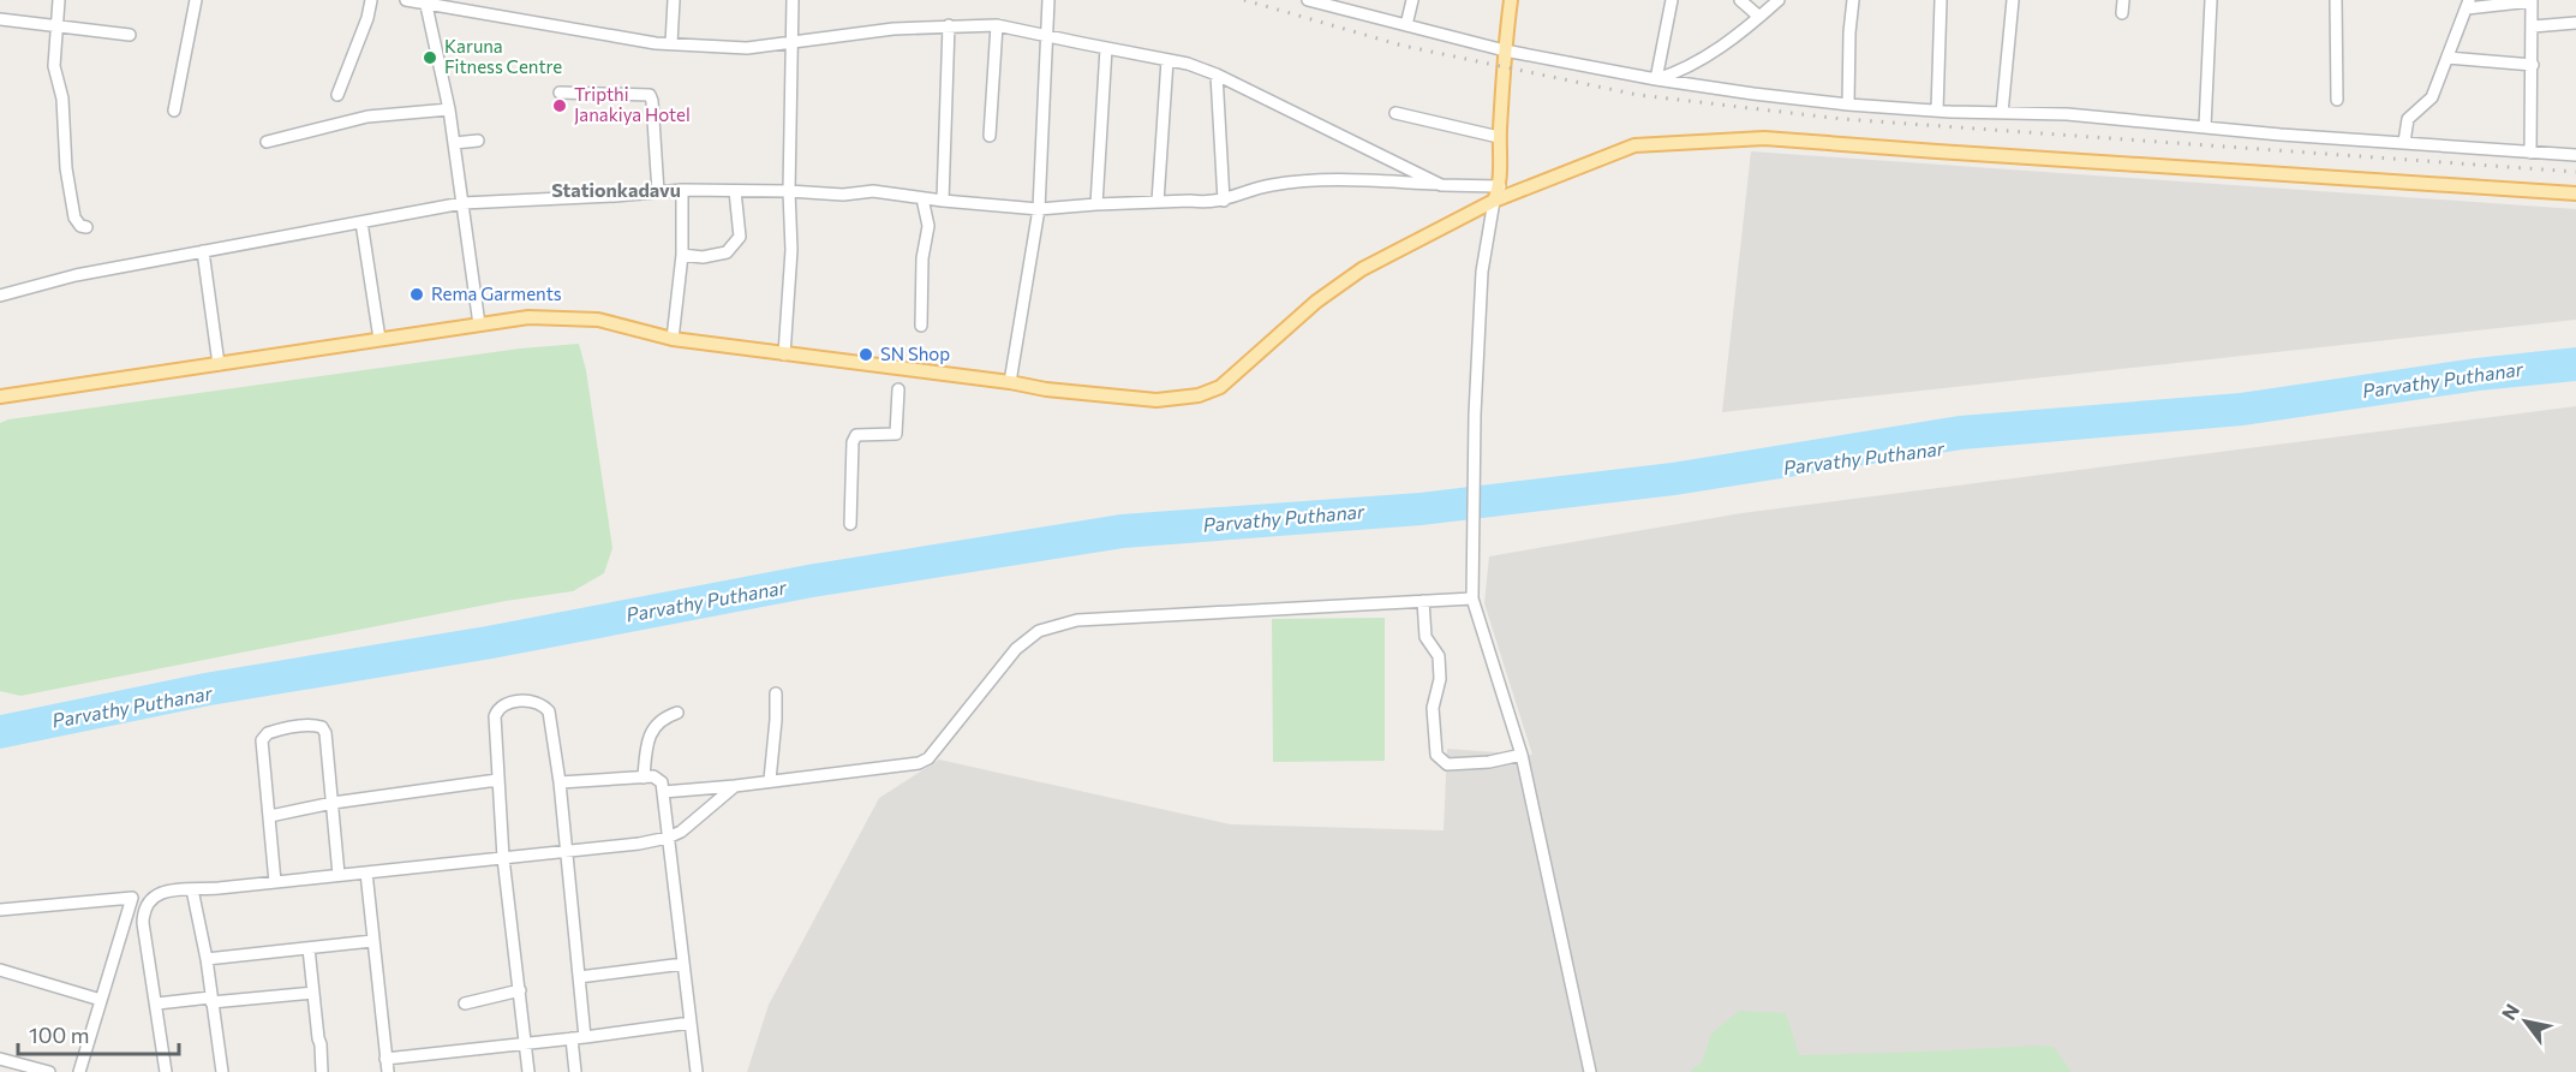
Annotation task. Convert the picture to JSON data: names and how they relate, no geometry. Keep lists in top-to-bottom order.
{
  "districts": ["Stationkadavu"],
  "water": ["Parvathy Puthanar"],
  "places": [
    "Karuna Fitness Centre",
    "Tripthi Janakiya Hotel",
    "Rema Garments",
    "SN Shop"
  ],
  "scale_bar": "100 m",
  "north": "top left"
}
